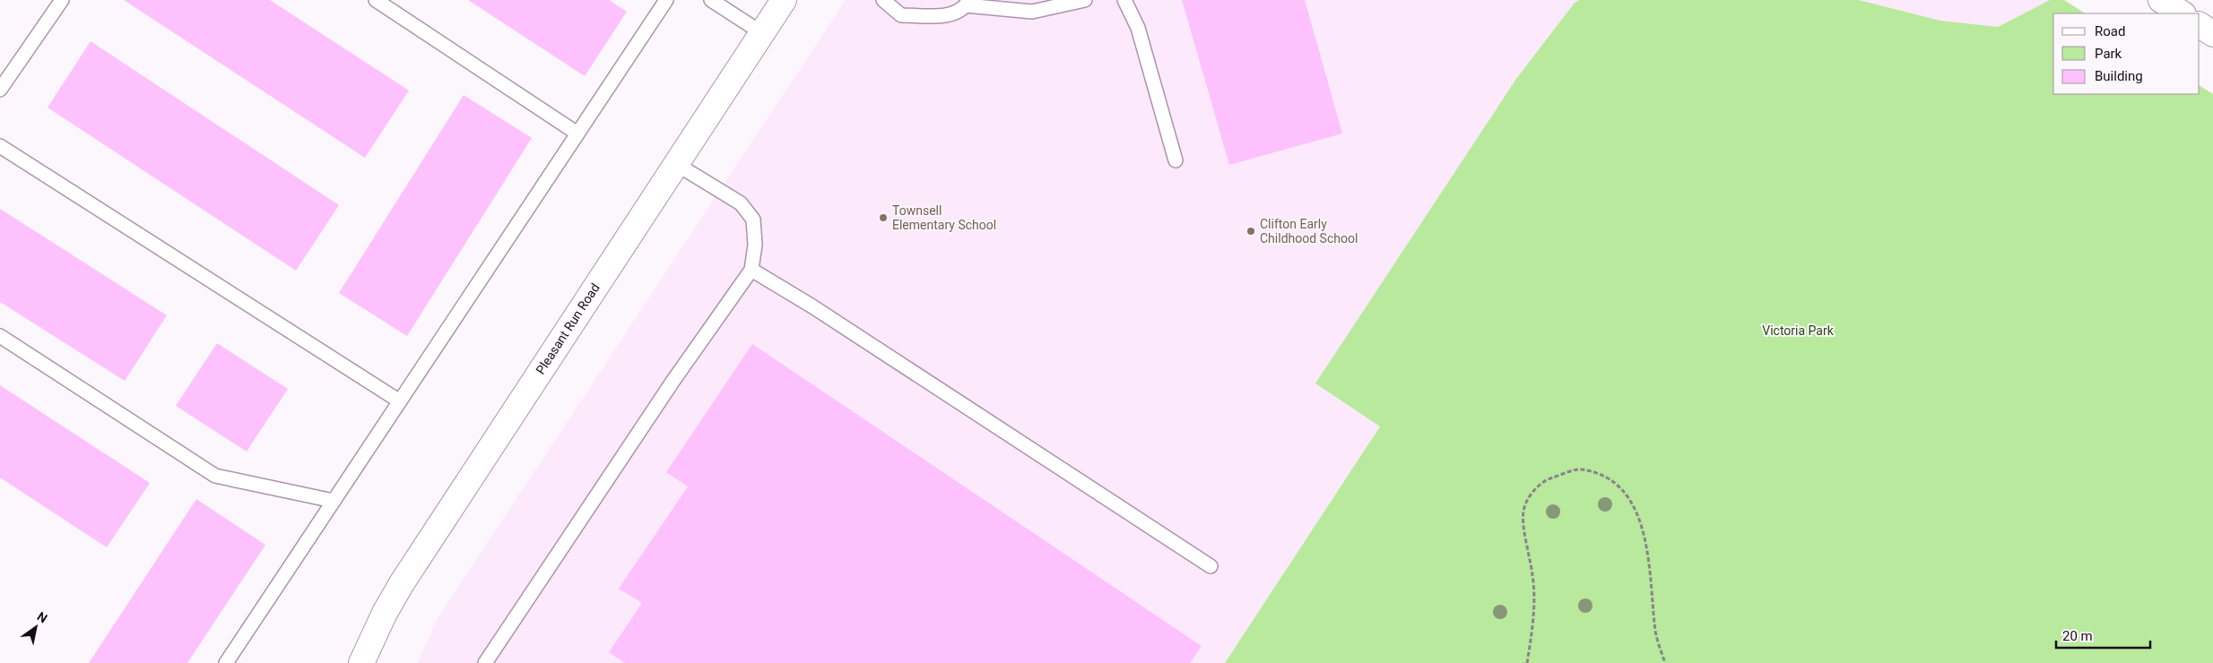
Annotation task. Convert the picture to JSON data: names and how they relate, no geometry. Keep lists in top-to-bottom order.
{
  "streets": {
    "street": ["Pleasant Run Road"]
  },
  "parks": ["Victoria Park"],
  "places": ["Townsell Elementary School", "Clifton Early Childhood School"],
  "legend": ["Road", "Park", "Building"],
  "scale_bar": "20 m",
  "north": "top right"
}
